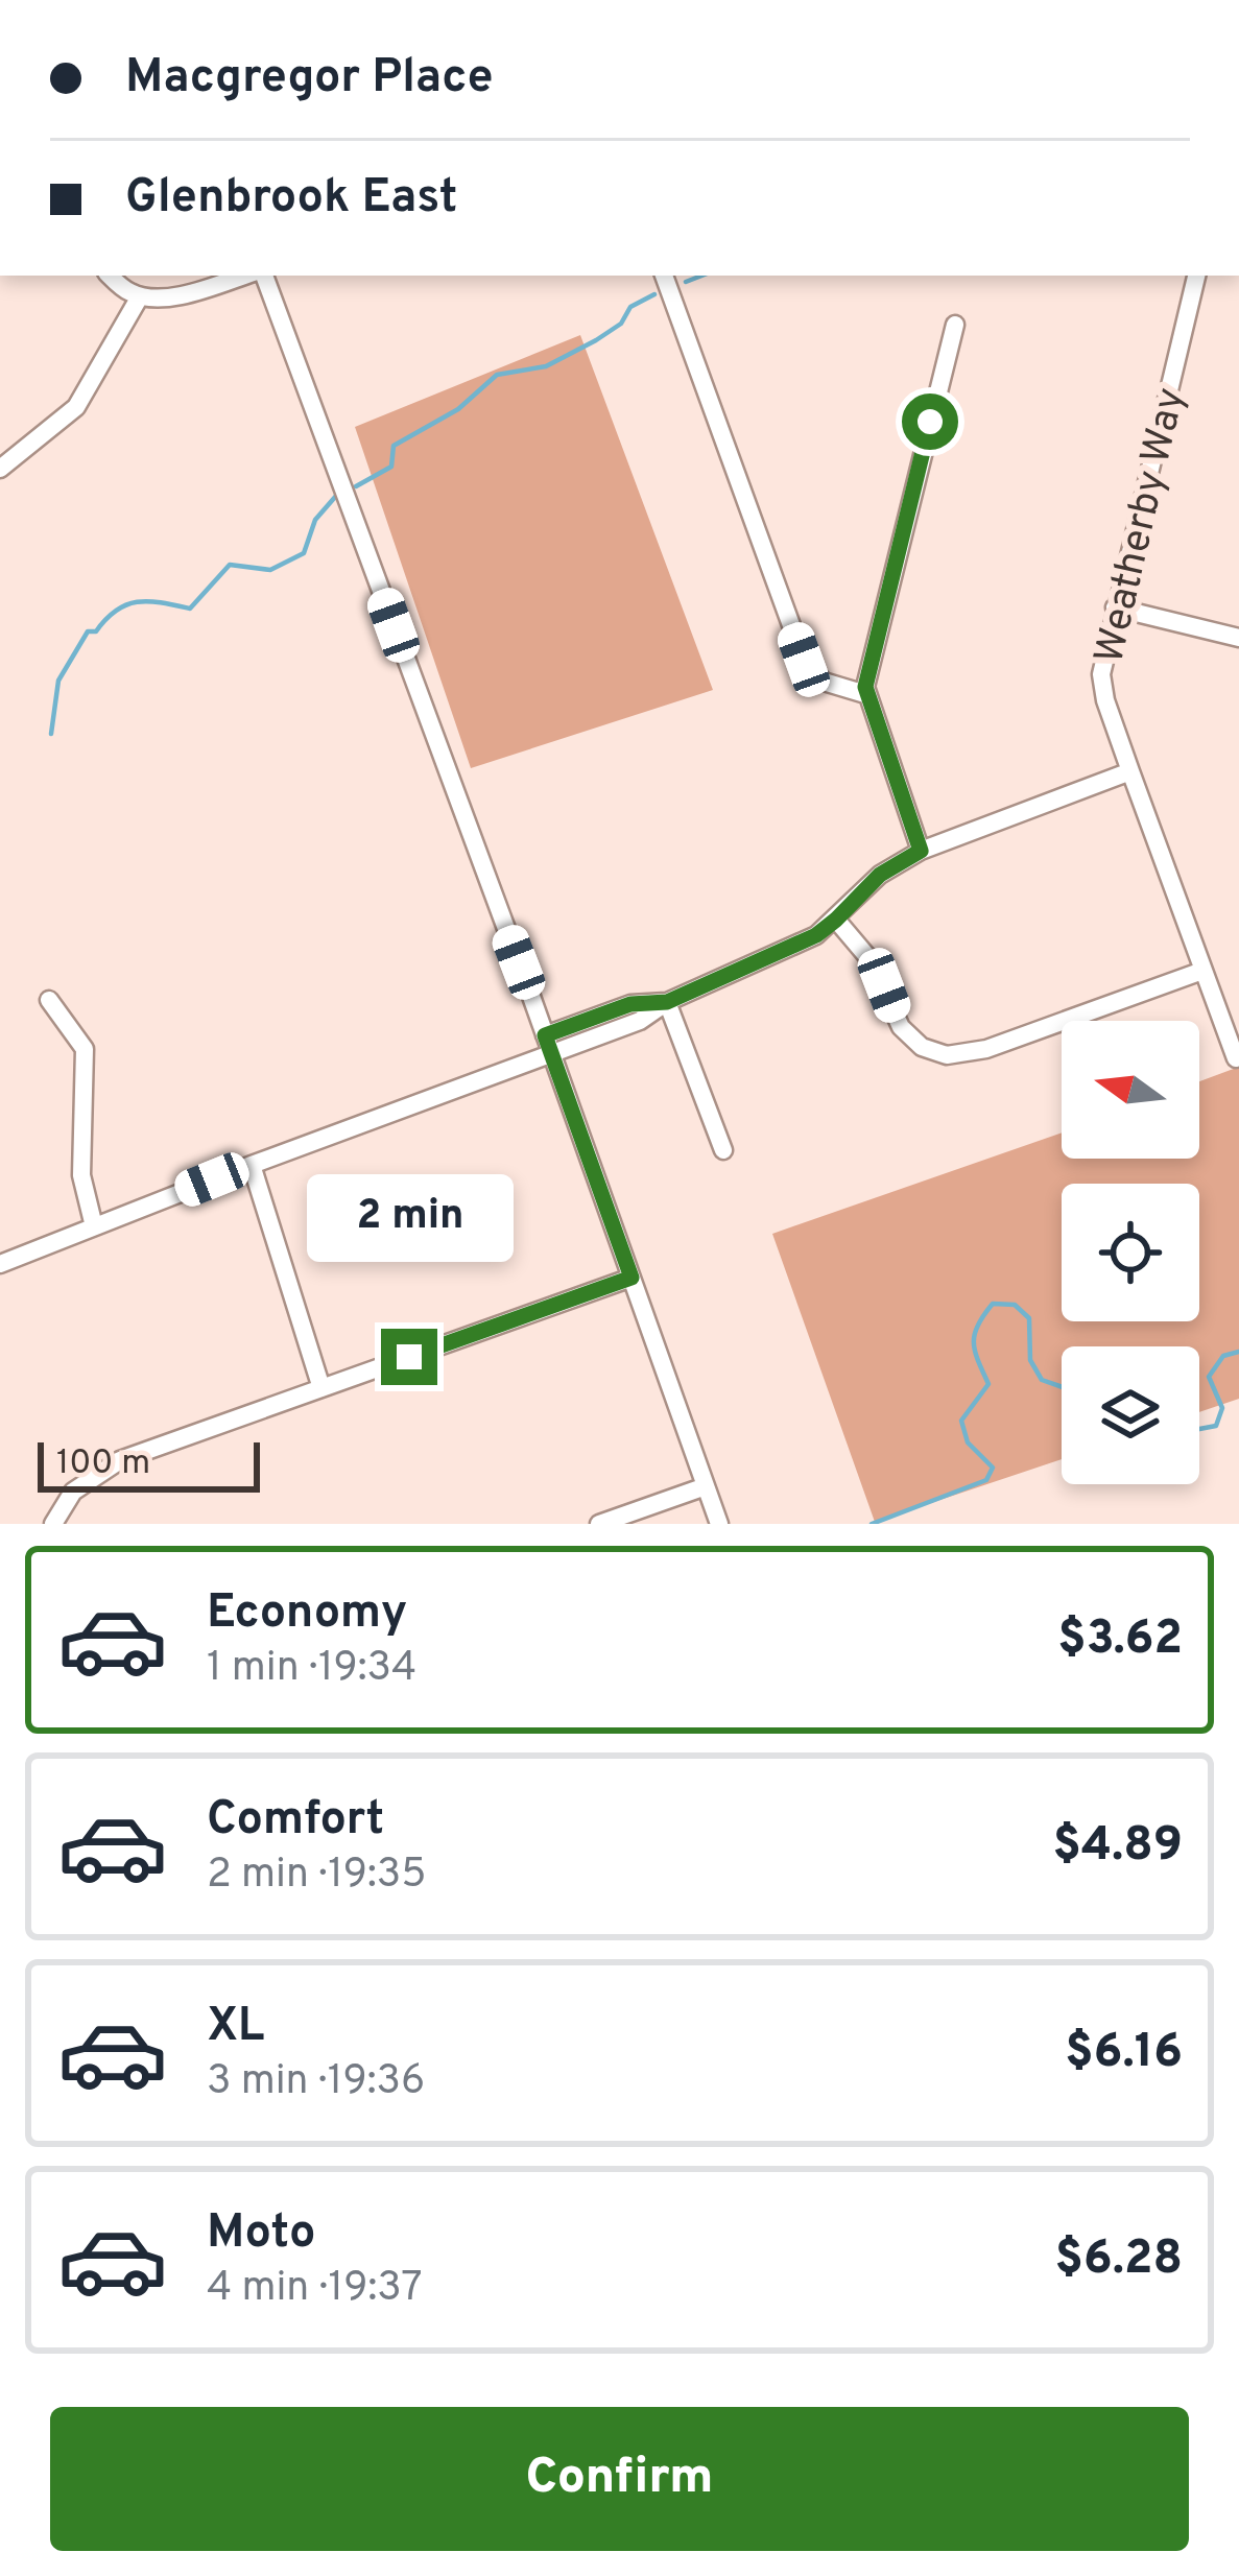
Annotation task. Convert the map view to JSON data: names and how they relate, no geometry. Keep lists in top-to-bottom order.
{
  "streets": {
    "street": ["Weatherby Way"]
  },
  "scale_bar": "100 m",
  "north": "left",
  "page": {
    "banner": ["Macgregor Place", "Glenbrook East"],
    "bubble": "2 min",
    "scale": "100 m",
    "list": [
      {
        "name": "Economy",
        "note": "1 min · 19:34",
        "value": "$3.62"
      },
      {
        "name": "Comfort",
        "note": "2 min · 19:35",
        "value": "$4.89"
      },
      {
        "name": "XL",
        "note": "3 min · 19:36",
        "value": "$6.16"
      },
      {
        "name": "Moto",
        "note": "4 min · 19:37",
        "value": "$6.28"
      }
    ],
    "buttons": "Confirm"
  }
}
